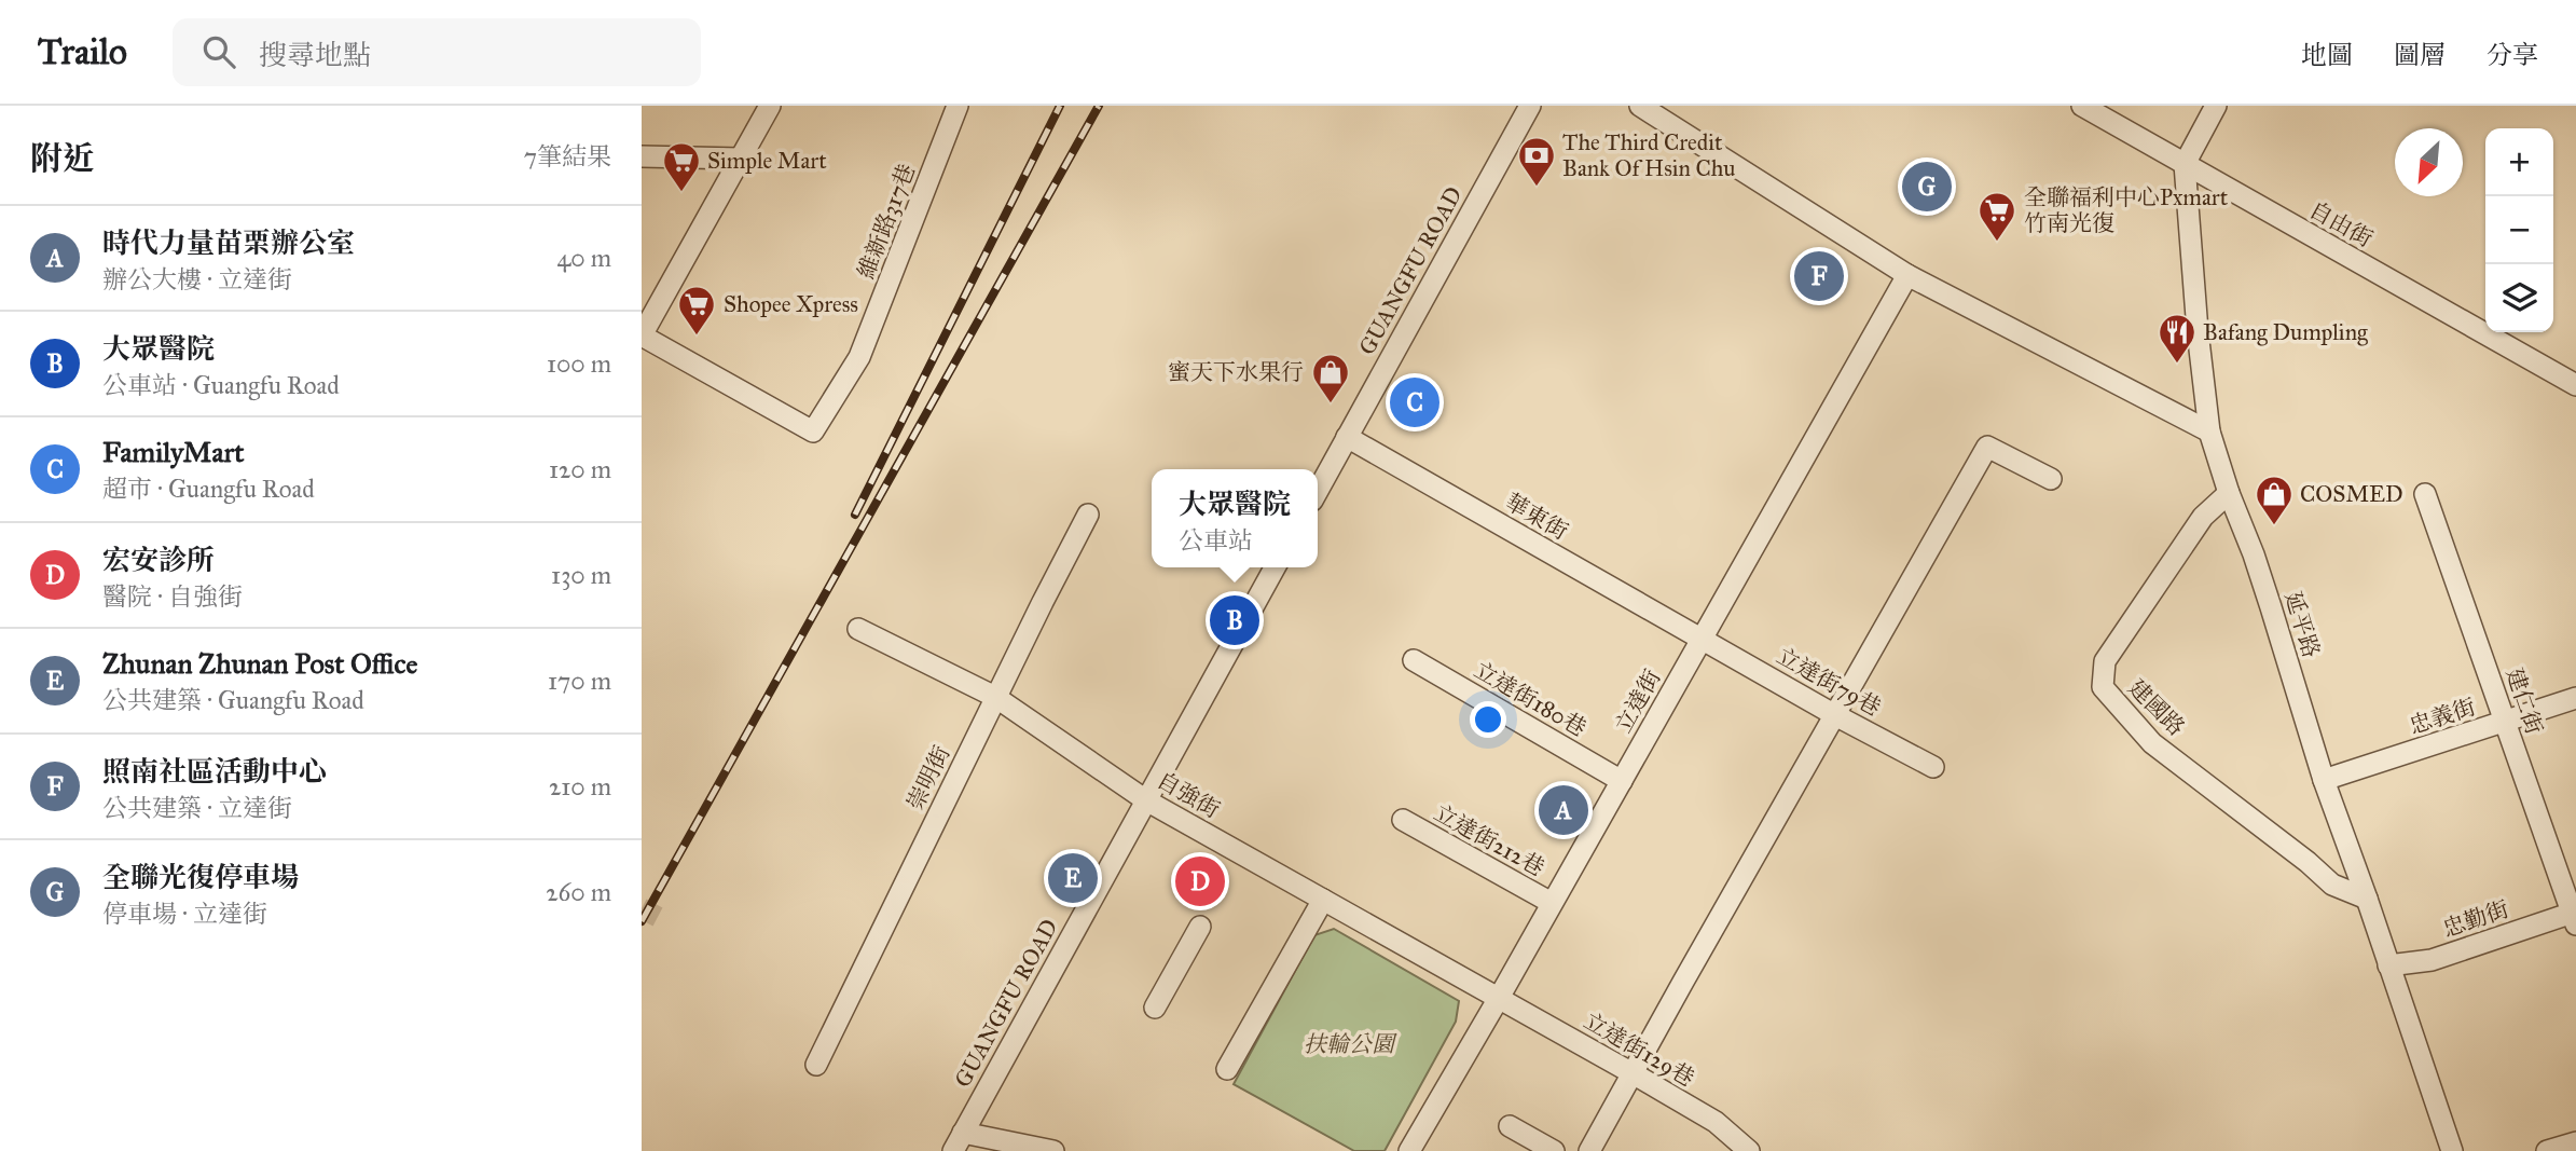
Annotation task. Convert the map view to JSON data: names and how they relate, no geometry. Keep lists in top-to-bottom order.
{
  "streets": {
    "street": [
      "維新路317巷",
      "自由街",
      "GUANGFU ROAD",
      "華東街",
      "延平路",
      "立達街79巷",
      "立達街180巷",
      "立達街",
      "建仁街",
      "建國路",
      "忠義街",
      "崇明街",
      "自強街",
      "立達街212巷",
      "忠勤街",
      "立達街129巷"
    ]
  },
  "crossings": [
    ["自由街", "延平路"],
    ["GUANGFU ROAD", "華東街"],
    ["GUANGFU ROAD", "自強街"],
    ["華東街", "立達街79巷"],
    ["華東街", "立達街"],
    ["延平路", "建國路"],
    ["延平路", "忠義街"],
    ["延平路", "忠勤街"],
    ["立達街79巷", "立達街"],
    ["立達街180巷", "立達街"],
    ["立達街", "自強街"],
    ["立達街", "立達街212巷"],
    ["立達街", "立達街129巷"],
    ["建仁街", "忠義街"],
    ["建仁街", "忠勤街"],
    ["崇明街", "自強街"],
    ["自強街", "立達街129巷"]
  ],
  "parks": ["扶輪公園"],
  "places": {
    "bank": ["The Third Credit Bank Of Hsin Chu"],
    "supermarket": ["Simple Mart", "全聯福利中心Pxmart 竹南光復", "Shopee Xpress"],
    "restaurant": ["Bafang Dumpling"],
    "shop": ["蜜天下水果行", "COSMED"]
  },
  "north": "bottom left",
  "page": {
    "header": "Trailo",
    "search": "搜尋地點",
    "nav": ["地圖", "圖層", "分享"],
    "heading": ["附近", "7筆結果"],
    "map_buttons": ["+", "−"],
    "pins": [
      "G",
      "F",
      "C",
      "B",
      "A",
      "E",
      "D"
    ],
    "list": [
      {
        "mark": "A",
        "name": "時代力量苗栗辦公室",
        "note": "辦公大樓 · 立達街",
        "value": "40 m"
      },
      {
        "mark": "B",
        "name": "大眾醫院",
        "note": "公車站 · Guangfu Road",
        "value": "100 m"
      },
      {
        "mark": "C",
        "name": "FamilyMart",
        "note": "超市 · Guangfu Road",
        "value": "120 m"
      },
      {
        "mark": "D",
        "name": "宏安診所",
        "note": "醫院 · 自強街",
        "value": "130 m"
      },
      {
        "mark": "E",
        "name": "Zhunan Zhunan Post Office",
        "note": "公共建築 · Guangfu Road",
        "value": "170 m"
      },
      {
        "mark": "F",
        "name": "照南社區活動中心",
        "note": "公共建築 · 立達街",
        "value": "210 m"
      },
      {
        "mark": "G",
        "name": "全聯光復停車場",
        "note": "停車場 · 立達街",
        "value": "260 m"
      }
    ],
    "popup": ["大眾醫院", "公車站"]
  }
}
